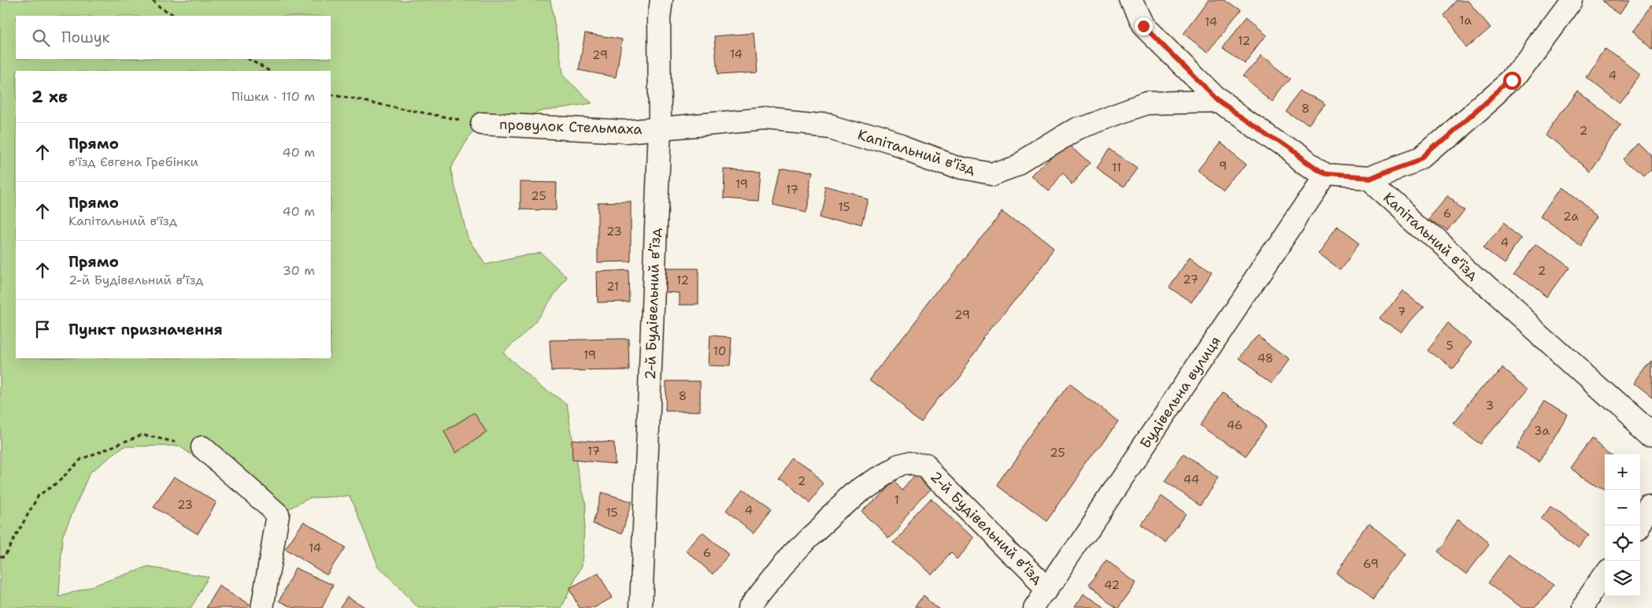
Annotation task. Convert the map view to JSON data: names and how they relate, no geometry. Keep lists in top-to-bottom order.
{
  "streets": {
    "street": [
      "провулок Стельмаха",
      "Капітальний в'їзд",
      "2-й Будівельний в’їзд",
      "Будівельна вулиця"
    ]
  },
  "crossings": [
    ["провулок Стельмаха", "Капітальний в'їзд"],
    ["провулок Стельмаха", "2-й Будівельний в’їзд"],
    ["Капітальний в'їзд", "2-й Будівельний в’їзд"],
    ["2-й Будівельний в’їзд", "Будівельна вулиця"]
  ],
  "house_numbers": [
    "1а",
    "14",
    "12",
    "14",
    "29",
    "4",
    "8",
    "2",
    "9",
    "11",
    "19",
    "17",
    "25",
    "15",
    "6",
    "2а",
    "23",
    "4",
    "2",
    "27",
    "12",
    "21",
    "7",
    "29",
    "5",
    "10",
    "19",
    "48",
    "8",
    "3",
    "46",
    "3а",
    "17",
    "25",
    "44",
    "2",
    "1",
    "23",
    "4",
    "15",
    "14",
    "6",
    "69",
    "42"
  ],
  "page": {
    "search": "Пошук",
    "heading": ["2 хв", "Пішки · 110 m"],
    "list": [
      ["Прямо", "в'їзд Євгена Гребінки", "40 m"],
      ["Прямо", "Капітальний в'їзд", "40 m"],
      ["Прямо", "2-й Будівельний в’їзд", "30 m"],
      "Пункт призначення"
    ],
    "map_buttons": ["+", "−"]
  }
}
